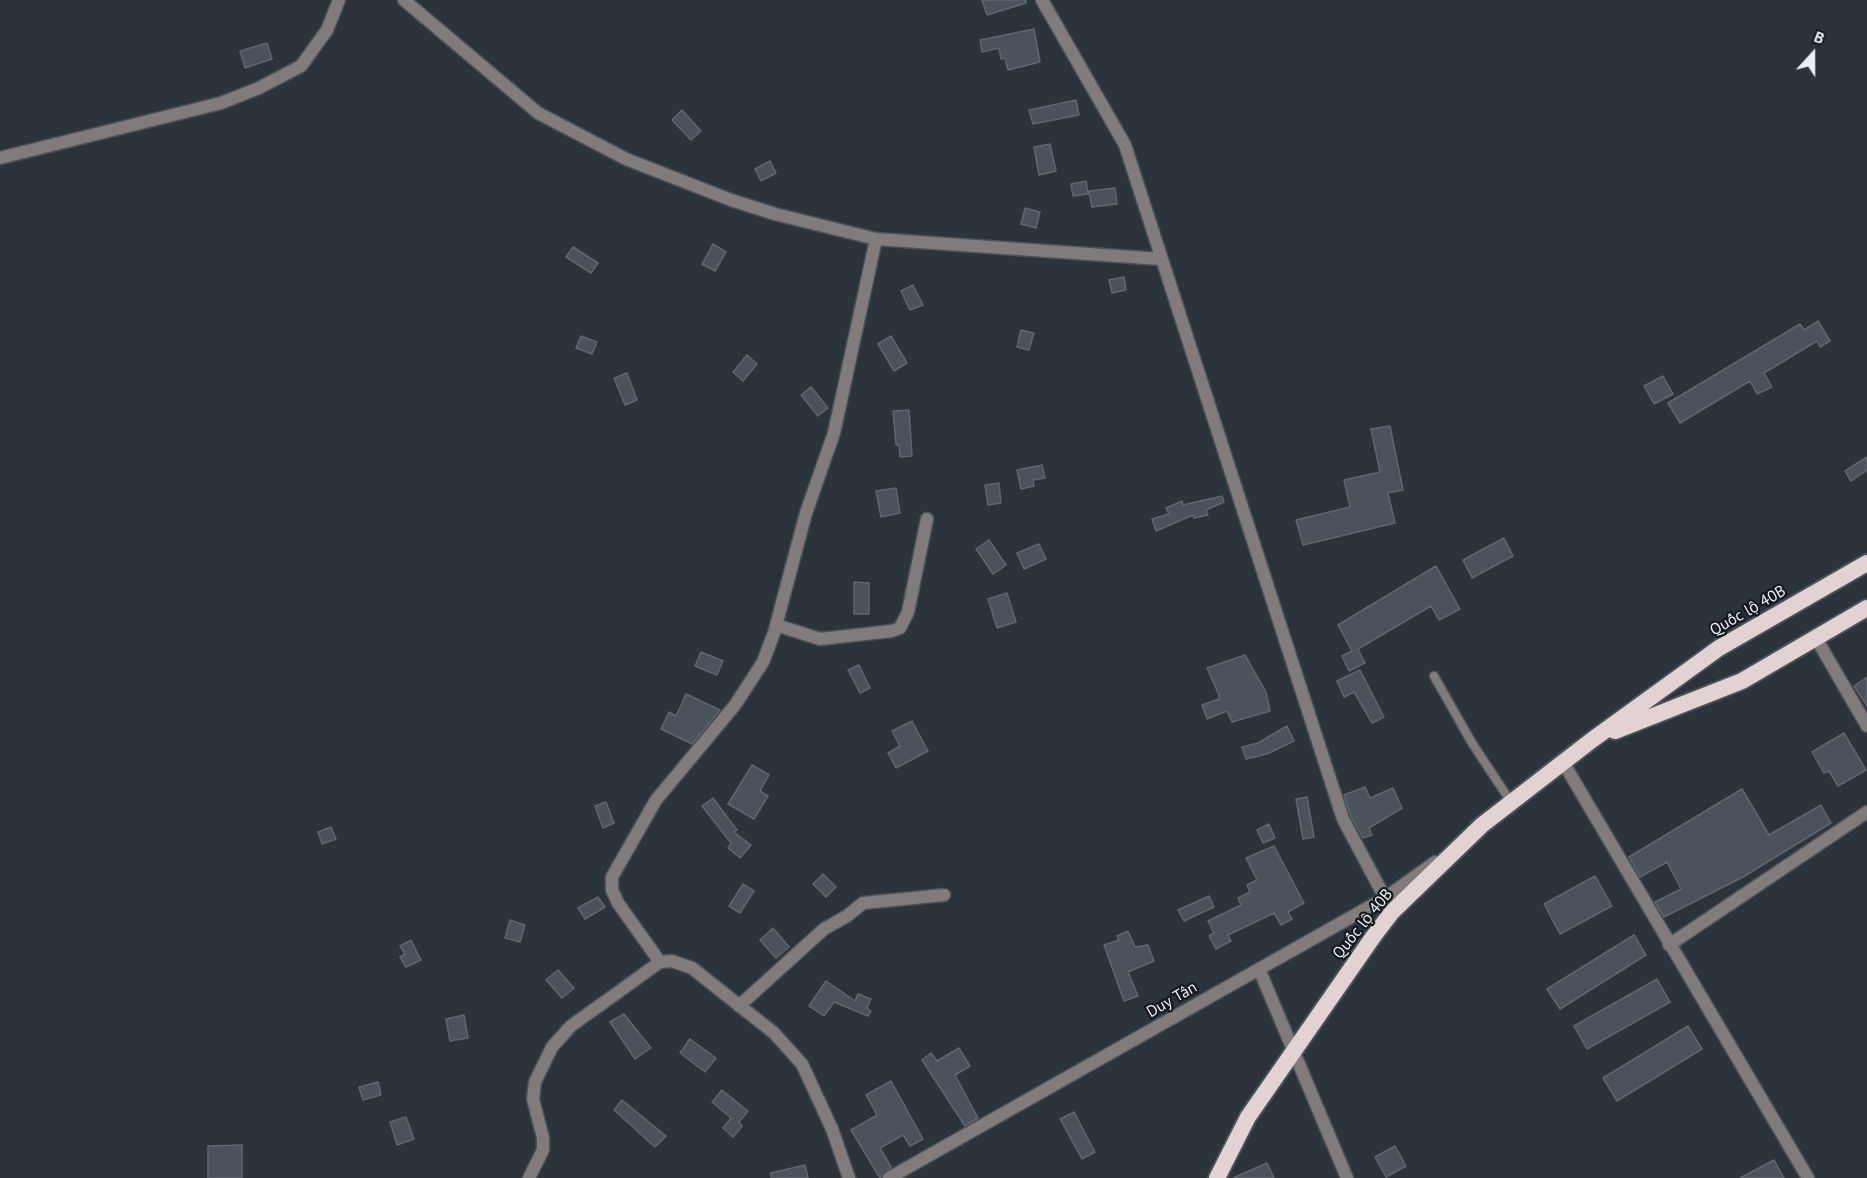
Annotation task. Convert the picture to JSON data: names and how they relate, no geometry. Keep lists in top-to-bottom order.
{
  "streets": {
    "highway": ["Quốc lộ 40B"],
    "street": ["Duy Tân"]
  },
  "crossings": [
    ["Quốc lộ 40B", "Duy Tân"]
  ],
  "north": "top"
}
